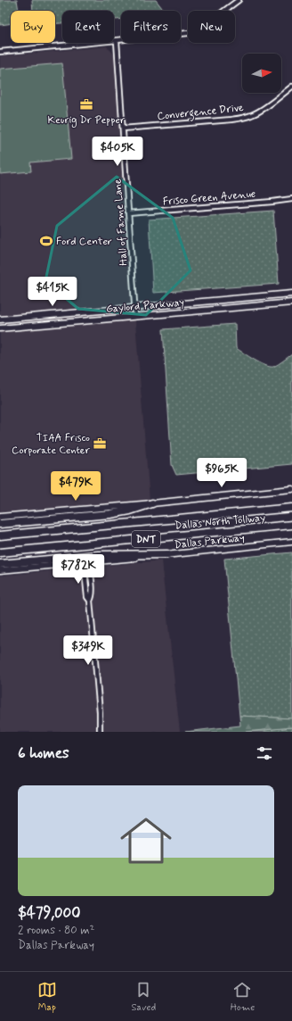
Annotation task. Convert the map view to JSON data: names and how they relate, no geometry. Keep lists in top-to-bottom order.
{
  "streets": {
    "highway": ["Dallas North Tollway", "DNT"],
    "street": [
      "Convergence Drive",
      "Frisco Green Avenue",
      "Hall of Fame Lane",
      "Gaylord Parkway",
      "Dallas Parkway"
    ]
  },
  "crossings": [
    ["Convergence Drive", "Hall of Fame Lane"],
    ["Frisco Green Avenue", "Hall of Fame Lane"],
    ["Hall of Fame Lane", "Gaylord Parkway"]
  ],
  "places": {
    "office": ["Keurig Dr Pepper", "TIAA Frisco Corporate Center"],
    "sports": ["Ford Center"]
  },
  "north": "right",
  "page": {
    "chip": [
      "Buy",
      "Rent",
      "Filters",
      "New"
    ],
    "price": [
      "$405K",
      "$415K",
      "$965K",
      "$479K",
      "$782K",
      "$349K"
    ],
    "heading": "6 homes",
    "list": [
      {
        "name": "$479,000",
        "note": "2 rooms · 80 m² · Dallas Parkway"
      }
    ],
    "tabs": ["Map", "Saved", "Home"]
  }
}
